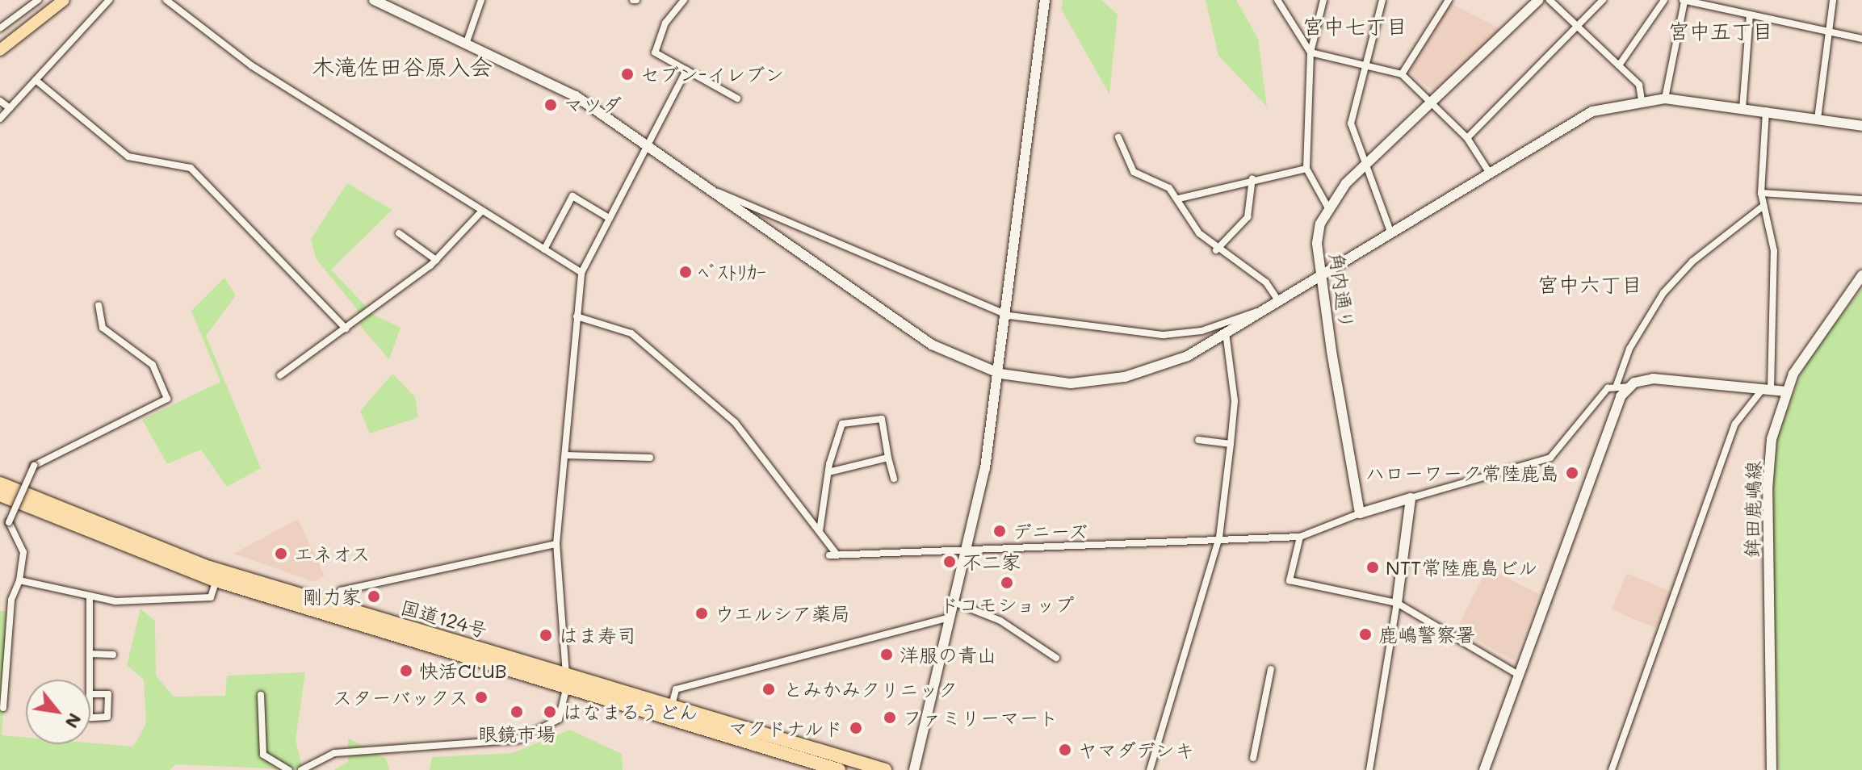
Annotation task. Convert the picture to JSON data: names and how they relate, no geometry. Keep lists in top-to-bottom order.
{
  "streets": {
    "highway": ["国道124号"],
    "street": ["角内通り", "鉾田鹿嶋線"]
  },
  "districts": [
    "宮中七丁目",
    "宮中五丁目",
    "木滝佐田谷原入会",
    "宮中六丁目"
  ],
  "places": [
    "セブン-イレブン",
    "マツダ",
    "ﾍﾞｽﾄﾘｶｰ",
    "ハローワーク常陸鹿島",
    "デニーズ",
    "エネオス",
    "不二家",
    "NTT常陸鹿島ビル",
    "ドコモショップ",
    "剛力家",
    "ウエルシア薬局",
    "鹿嶋警察署",
    "はま寿司",
    "洋服の青山",
    "快活CLUB",
    "とみかみクリニック",
    "スターバックス",
    "眼鏡市場",
    "はなまるうどん",
    "ファミリーマート",
    "マクドナルド",
    "ヤマダデンキ"
  ],
  "north": "bottom right"
}
